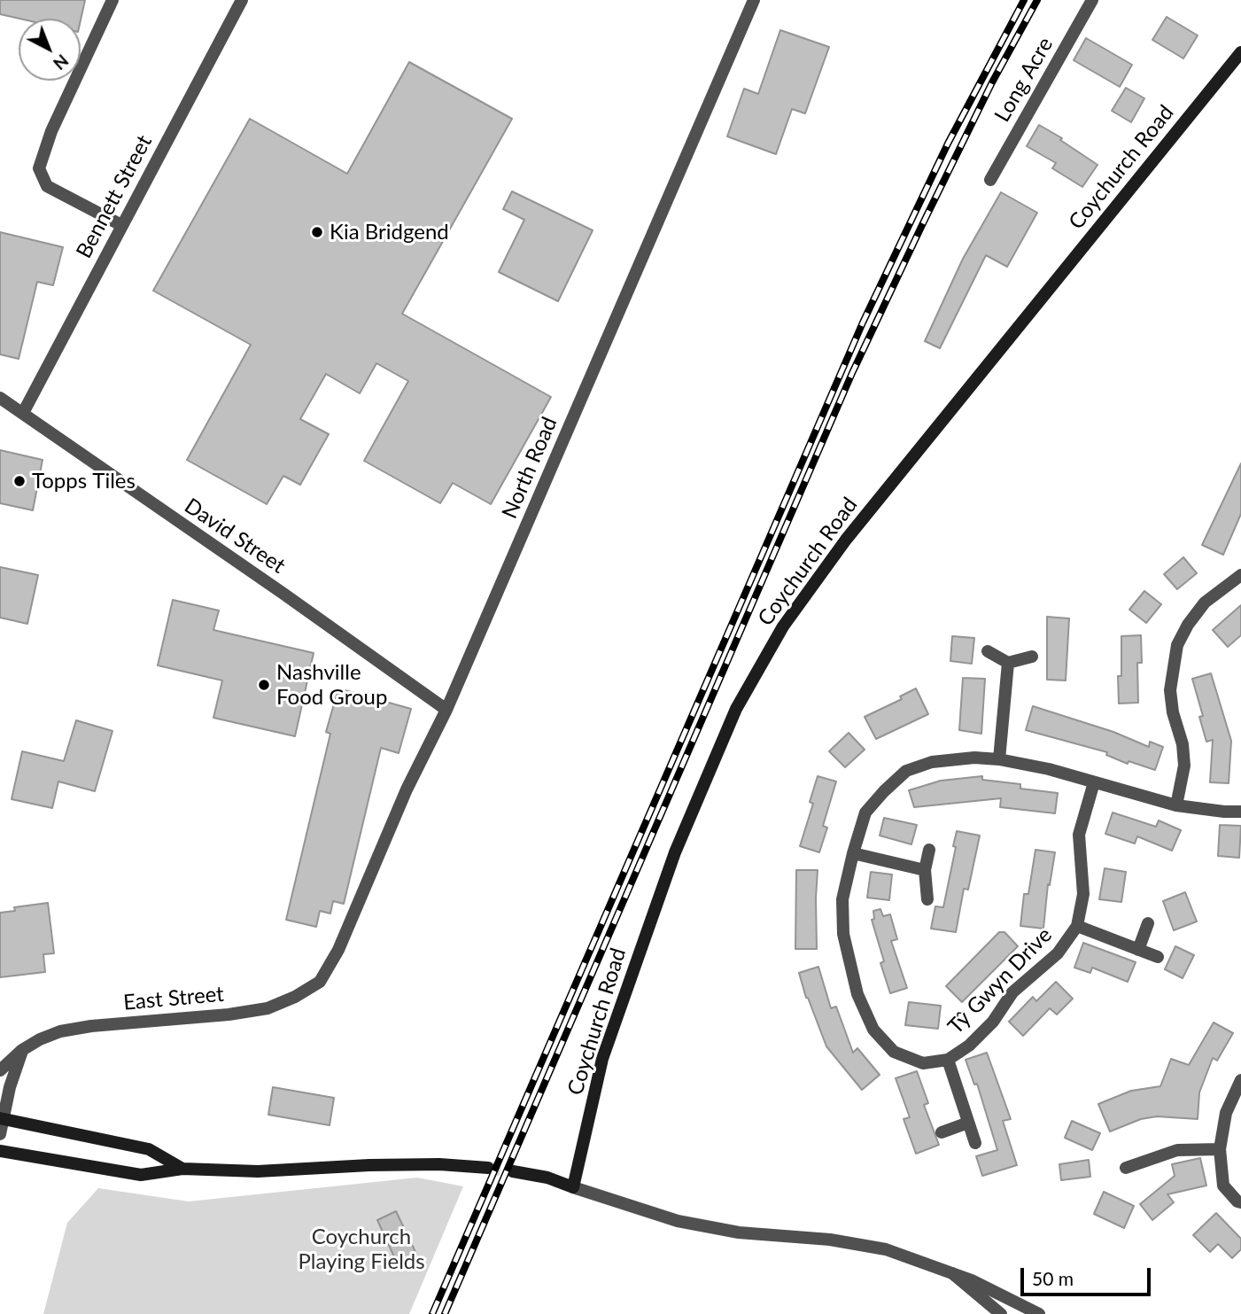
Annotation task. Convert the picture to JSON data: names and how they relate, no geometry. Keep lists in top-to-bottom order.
{
  "streets": {
    "main road": ["Coychurch Road"],
    "street": [
      "Long Acre",
      "Bennett Street",
      "North Road",
      "David Street",
      "Tŷ Gwyn Drive",
      "East Street"
    ]
  },
  "crossings": [
    ["Bennett Street", "David Street"],
    ["North Road", "David Street"],
    ["North Road", "East Street"]
  ],
  "parks": ["Coychurch Playing Fields"],
  "places": ["Kia Bridgend", "Topps Tiles", "Nashville Food Group"],
  "scale_bar": "50 m",
  "north": "bottom right"
}
